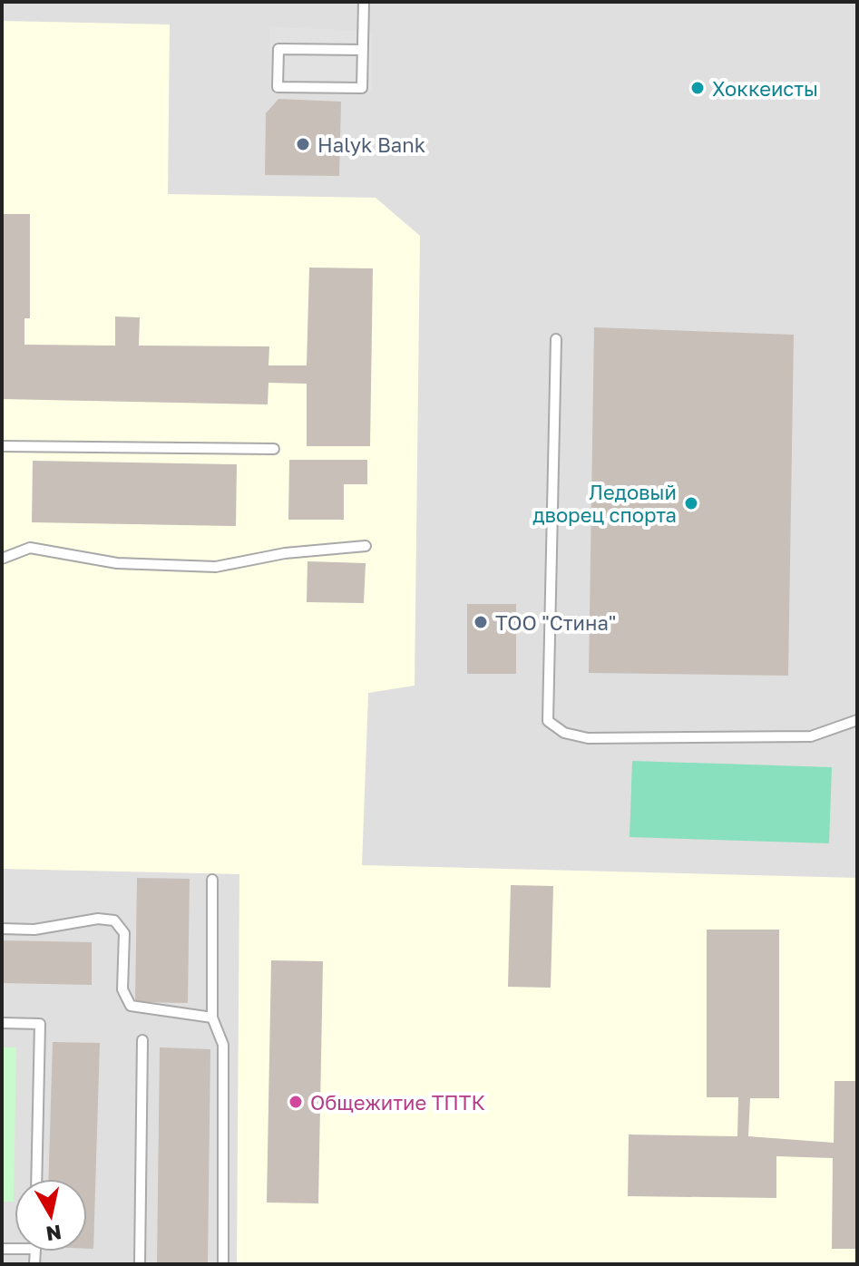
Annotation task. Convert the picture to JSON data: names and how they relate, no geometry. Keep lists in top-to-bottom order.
{
  "places": [
    "Хоккеисты",
    "Halyk Bank",
    "Ледовый дворец спорта",
    "ТОО \"Стина\"",
    "Общежитие ТПТК"
  ],
  "north": "bottom"
}
